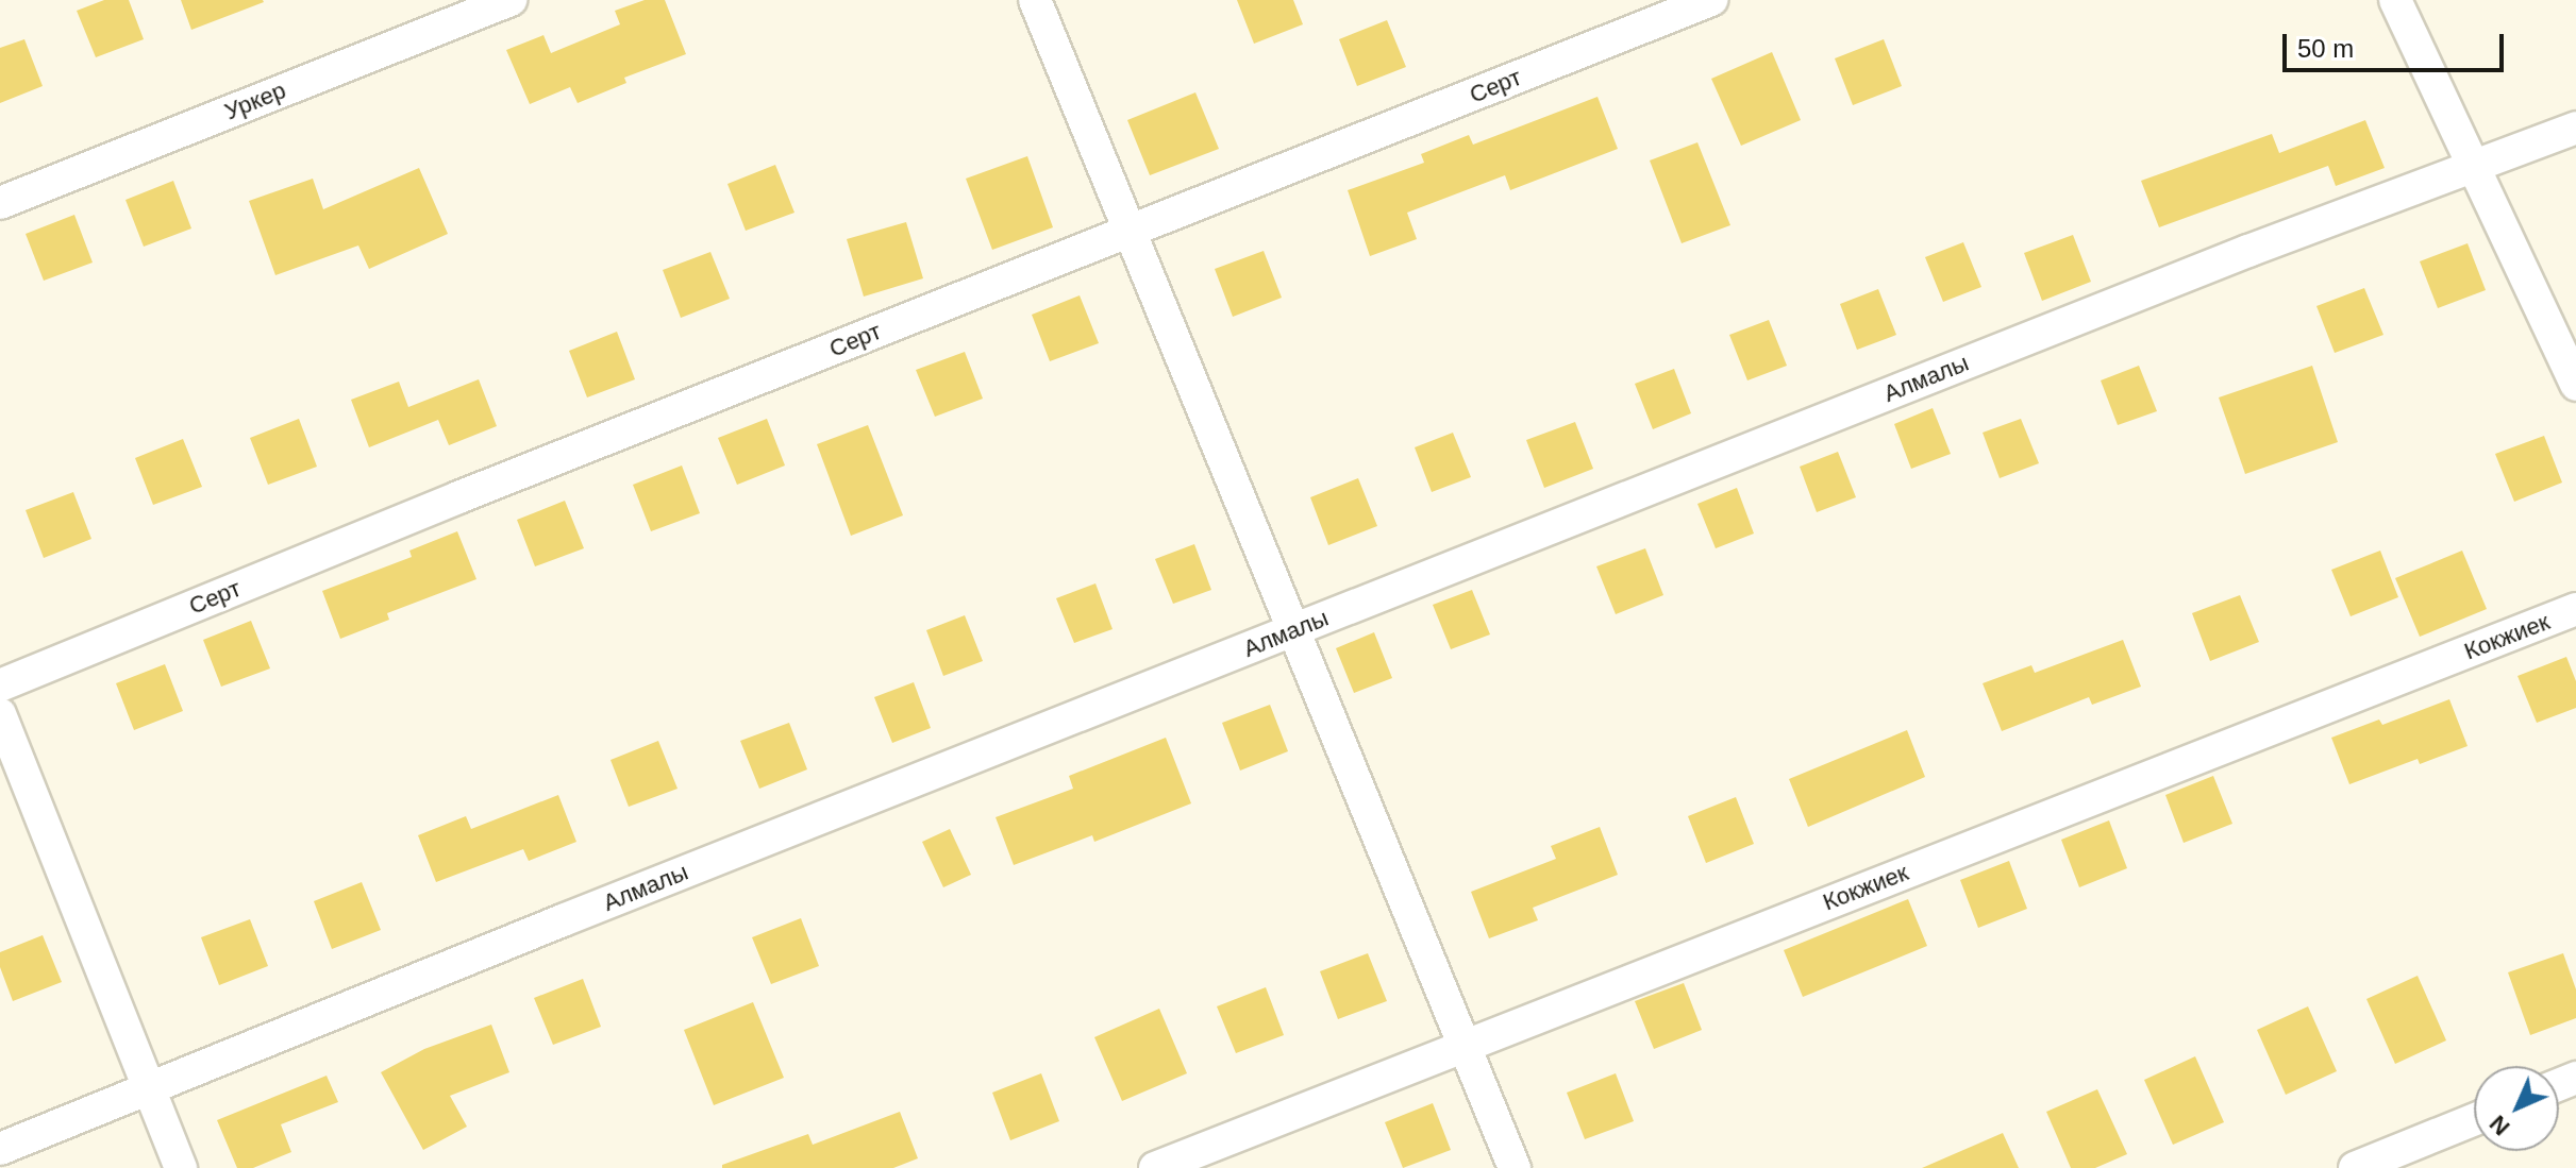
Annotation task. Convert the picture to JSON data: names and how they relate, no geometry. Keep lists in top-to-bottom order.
{
  "streets": {
    "street": [
      "Серт",
      "Уркер",
      "Алмалы",
      "Кокжиек"
    ]
  },
  "scale_bar": "50 m",
  "north": "bottom left"
}
